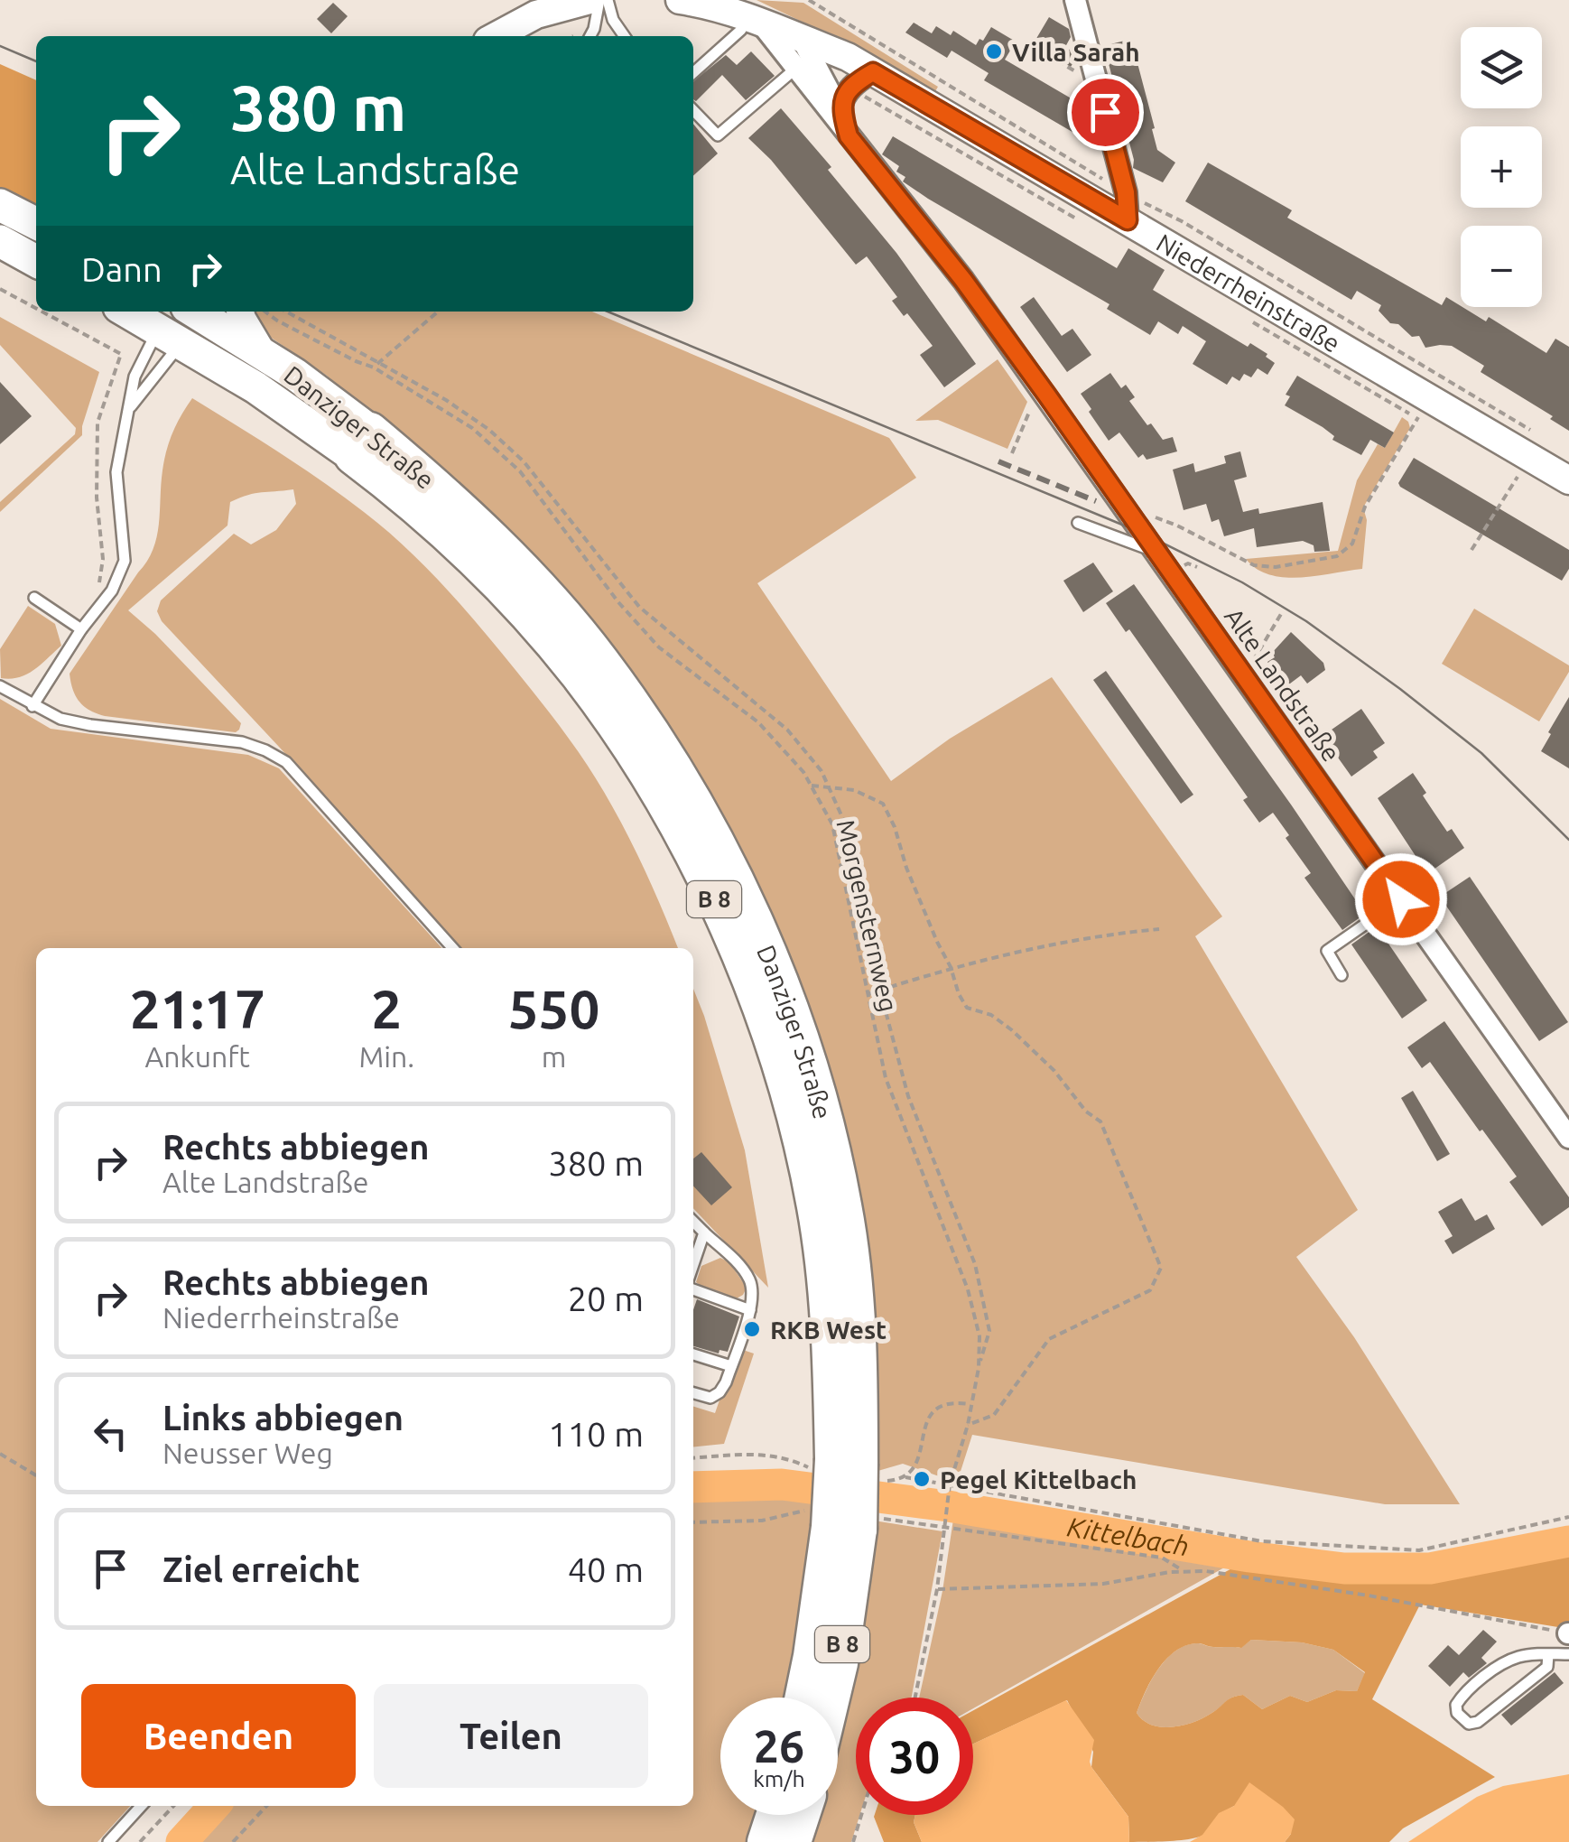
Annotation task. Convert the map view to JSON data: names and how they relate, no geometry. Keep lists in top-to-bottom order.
{
  "streets": {
    "highway": ["Danziger Straße", "B 8"],
    "main road": ["Niederrheinstraße"],
    "street": ["Alte Landstraße"],
    "path": ["Morgensternweg"]
  },
  "crossings": [
    ["Niederrheinstraße", "Alte Landstraße"]
  ],
  "water": ["Kittelbach"],
  "places": ["Villa Sarah", "RKB West", "Pegel Kittelbach"],
  "page": {
    "map_buttons": ["+", "−"],
    "turn": ["380 m", "Alte Landstraße"],
    "then": "Dann",
    "eta": [
      "21:17",
      "Ankunft",
      "2",
      "Min.",
      "550",
      "m"
    ],
    "list": [
      {
        "name": "Rechts abbiegen",
        "note": "Alte Landstraße",
        "value": "380 m"
      },
      {
        "name": "Rechts abbiegen",
        "note": "Niederrheinstraße",
        "value": "20 m"
      },
      {
        "name": "Links abbiegen",
        "note": "Neusser Weg",
        "value": "110 m"
      },
      {
        "name": "Ziel erreicht",
        "value": "40 m"
      }
    ],
    "buttons": ["Beenden", "Teilen"],
    "speed": "26 km/h",
    "limit": "30"
  }
}
